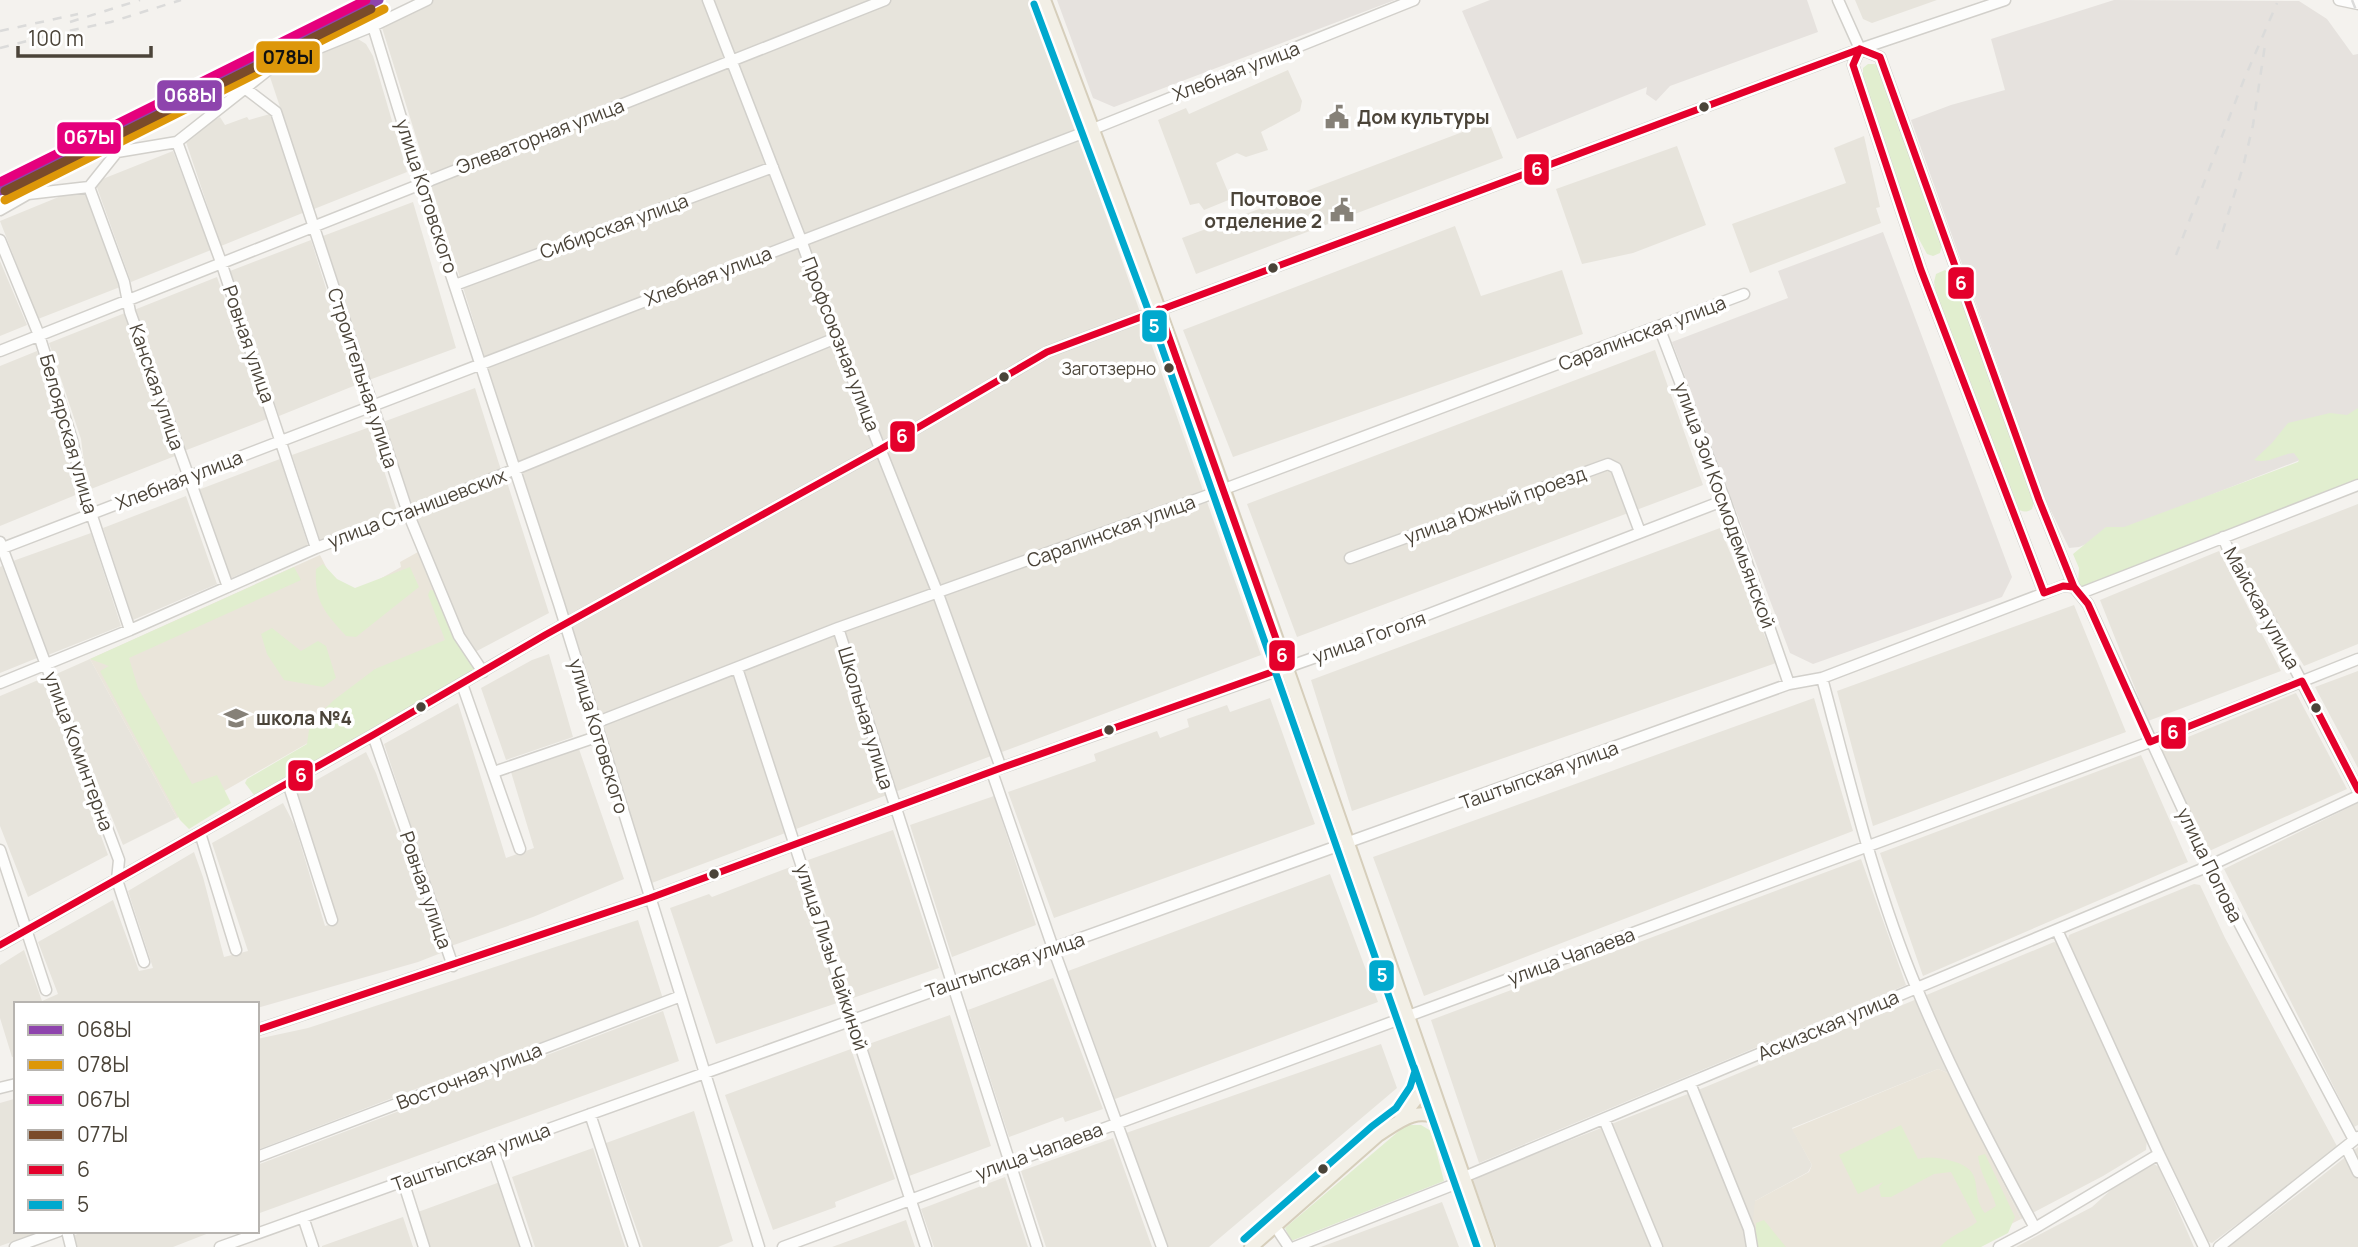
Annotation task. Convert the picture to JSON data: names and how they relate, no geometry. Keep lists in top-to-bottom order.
{
  "streets": {
    "street": [
      "Хлебная улица",
      "Элеваторная улица",
      "улица Котовского",
      "Сибирская улица",
      "Саралинская улица",
      "Ровная улица",
      "Профсоюзная улица",
      "Строительная улица",
      "Канская улица",
      "Белоярская улица",
      "улица Южный проезд",
      "улица Зои Космодемьянской",
      "улица Станишевских",
      "Майская улица",
      "улица Гоголя",
      "Школьная улица",
      "улица Коминтерна",
      "Таштыпская улица",
      "улица Попова",
      "улица Чапаева",
      "улица Лизы Чайкиной",
      "Аскизская улица",
      "Восточная улица"
    ]
  },
  "crossings": [
    ["Хлебная улица", "улица Котовского"],
    ["Хлебная улица", "Ровная улица"],
    ["Хлебная улица", "Профсоюзная улица"],
    ["Хлебная улица", "Строительная улица"],
    ["Хлебная улица", "Канская улица"],
    ["Хлебная улица", "Белоярская улица"],
    ["Хлебная улица", "улица Коминтерна"],
    ["Элеваторная улица", "улица Котовского"],
    ["Элеваторная улица", "Ровная улица"],
    ["Элеваторная улица", "Профсоюзная улица"],
    ["Элеваторная улица", "Строительная улица"],
    ["Элеваторная улица", "Канская улица"],
    ["Элеваторная улица", "Белоярская улица"],
    ["улица Котовского", "Сибирская улица"],
    ["улица Котовского", "Саралинская улица"],
    ["улица Котовского", "улица Станишевских"],
    ["улица Котовского", "улица Гоголя"],
    ["улица Котовского", "Таштыпская улица"],
    ["улица Котовского", "Восточная улица"],
    ["Сибирская улица", "Профсоюзная улица"],
    ["Саралинская улица", "Профсоюзная улица"],
    ["Саралинская улица", "улица Зои Космодемьянской"],
    ["Саралинская улица", "Школьная улица"],
    ["Саралинская улица", "улица Лизы Чайкиной"],
    ["Ровная улица", "улица Станишевских"],
    ["Ровная улица", "улица Гоголя"],
    ["Профсоюзная улица", "улица Станишевских"],
    ["Профсоюзная улица", "улица Гоголя"],
    ["Профсоюзная улица", "Таштыпская улица"],
    ["Профсоюзная улица", "улица Чапаева"],
    ["Строительная улица", "улица Станишевских"],
    ["Канская улица", "улица Станишевских"],
    ["Белоярская улица", "улица Станишевских"],
    ["улица Южный проезд", "улица Гоголя"],
    ["улица Зои Космодемьянской", "улица Гоголя"],
    ["улица Зои Космодемьянской", "Таштыпская улица"],
    ["улица Станишевских", "улица Коминтерна"],
    ["Майская улица", "Таштыпская улица"],
    ["Майская улица", "улица Чапаева"],
    ["улица Гоголя", "Школьная улица"],
    ["улица Гоголя", "улица Лизы Чайкиной"],
    ["Школьная улица", "Таштыпская улица"],
    ["Школьная улица", "улица Чапаева"],
    ["Таштыпская улица", "улица Попова"],
    ["Таштыпская улица", "улица Лизы Чайкиной"],
    ["улица Попова", "улица Чапаева"],
    ["улица Попова", "Аскизская улица"],
    ["улица Чапаева", "улица Лизы Чайкиной"]
  ],
  "places": {
    "public building": ["Дом культуры", "Почтовое отделение 2"],
    "other": ["Заготзерно"],
    "school or university": ["школа №4"]
  },
  "lines": [
    "transit line 068Ы",
    "transit line 067Ы",
    "transit line 5",
    "transit line 078Ы",
    "transit line 077Ы",
    "transit line 6"
  ],
  "legend": [
    "068Ы",
    "078Ы",
    "067Ы",
    "077Ы",
    "6",
    "5"
  ],
  "scale_bar": "100 m"
}
